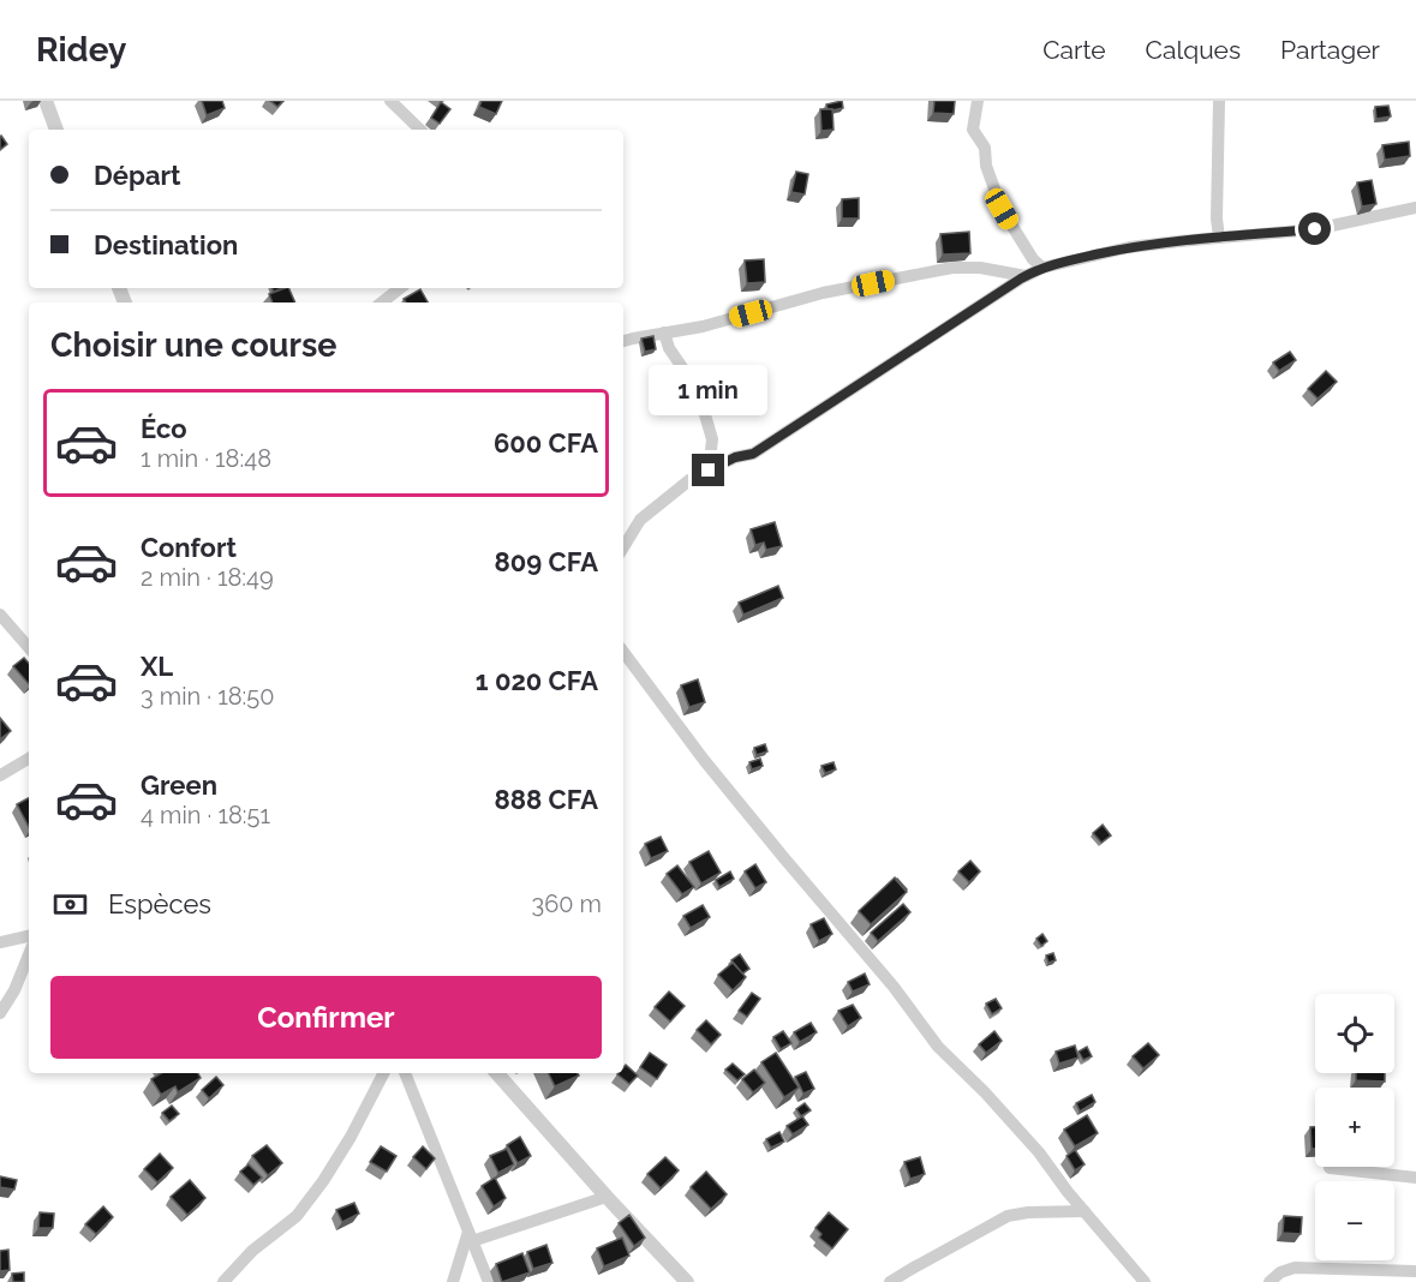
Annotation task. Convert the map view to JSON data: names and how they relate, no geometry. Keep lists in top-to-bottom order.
{
  "page": {
    "header": "Ridey",
    "nav": ["Carte", "Calques", "Partager"],
    "banner": ["Départ", "Destination"],
    "heading": "Choisir une course",
    "bubble": "1 min",
    "list": [
      {
        "name": "Éco",
        "note": "1 min · 18:48",
        "value": "600 CFA"
      },
      {
        "name": "Confort",
        "note": "2 min · 18:49",
        "value": "809 CFA"
      },
      {
        "name": "XL",
        "note": "3 min · 18:50",
        "value": "1 020 CFA"
      },
      {
        "name": "Green",
        "note": "4 min · 18:51",
        "value": "888 CFA"
      }
    ],
    "pay": ["Espèces", "360 m"],
    "buttons": "Confirmer",
    "map_buttons": ["+", "−"]
  }
}
